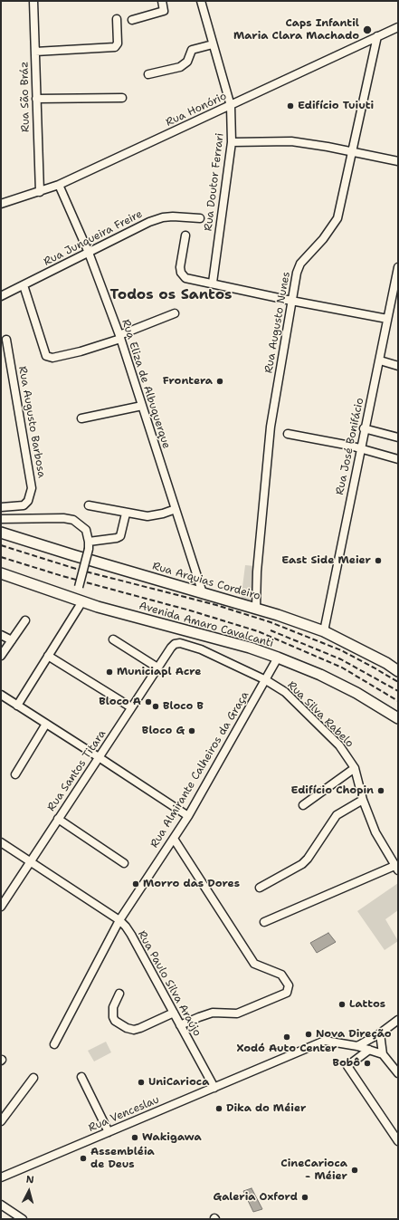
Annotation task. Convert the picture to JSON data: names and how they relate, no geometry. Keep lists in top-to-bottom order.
{
  "streets": {
    "main road": ["Rua Arquias Cordeiro", "Avenida Amaro Cavalcanti"],
    "street": [
      "Rua São Bráz",
      "Rua Honório",
      "Rua Doutor Ferrari",
      "Rua Junqueira Freire",
      "Rua Augusto Nunes",
      "Rua Eliza de Albuquerque",
      "Rua Augusto Barbosa",
      "Rua José Bonifácio",
      "Rua Silva Rabelo",
      "Rua Almirante Calheiros da Graça",
      "Rua Santos Titara",
      "Rua Paulo Silva Araújo",
      "Rua Venceslau"
    ]
  },
  "crossings": [
    ["Rua São Bráz", "Rua Honório"],
    ["Rua Honório", "Rua Doutor Ferrari"],
    ["Rua Honório", "Rua Augusto Nunes"],
    ["Rua Honório", "Rua Eliza de Albuquerque"],
    ["Rua Junqueira Freire", "Rua Eliza de Albuquerque"],
    ["Rua Augusto Nunes", "Rua Arquias Cordeiro"],
    ["Rua Eliza de Albuquerque", "Rua Arquias Cordeiro"],
    ["Rua José Bonifácio", "Rua Arquias Cordeiro"],
    ["Avenida Amaro Cavalcanti", "Rua Almirante Calheiros da Graça"],
    ["Rua Silva Rabelo", "Rua Almirante Calheiros da Graça"],
    ["Rua Silva Rabelo", "Rua Santos Titara"],
    ["Rua Almirante Calheiros da Graça", "Rua Paulo Silva Araújo"],
    ["Rua Santos Titara", "Rua Paulo Silva Araújo"],
    ["Rua Paulo Silva Araújo", "Rua Venceslau"]
  ],
  "districts": ["Todos os Santos"],
  "places": [
    "Caps Infantil Maria Clara Machado",
    "Edifício Tuiuti",
    "Frontera",
    "East Side Meier",
    "Municiapl Acre",
    "Bloco A",
    "Bloco B",
    "Bloco G",
    "Edifício Chopin",
    "Morro das Dores",
    "Lattos",
    "Nova Direção",
    "Xodó Auto Center",
    "Bobô",
    "UniCarioca",
    "Dika do Méier",
    "Wakigawa",
    "Assembléia de Deus",
    "CineCarioca - Méier",
    "Galeria Oxford"
  ],
  "north": "top"
}
